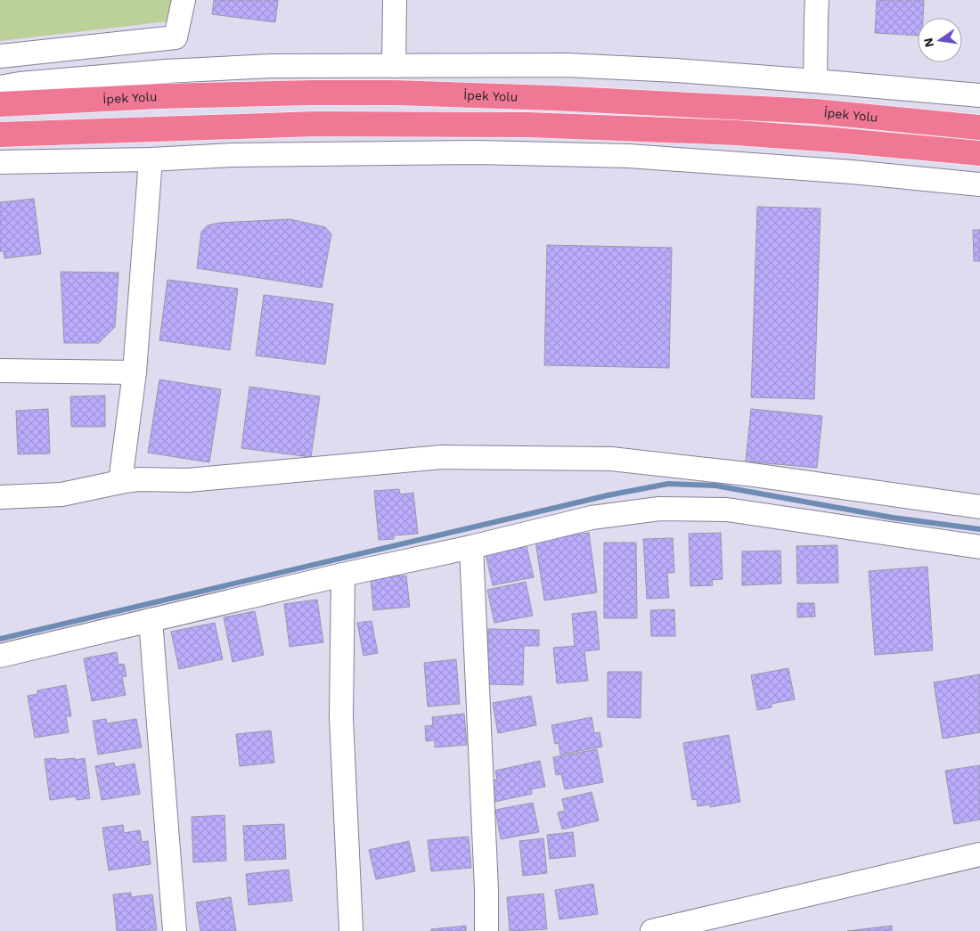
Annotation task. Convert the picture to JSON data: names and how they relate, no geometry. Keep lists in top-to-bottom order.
{
  "streets": {
    "highway": ["İpek Yolu"]
  },
  "north": "left"
}
